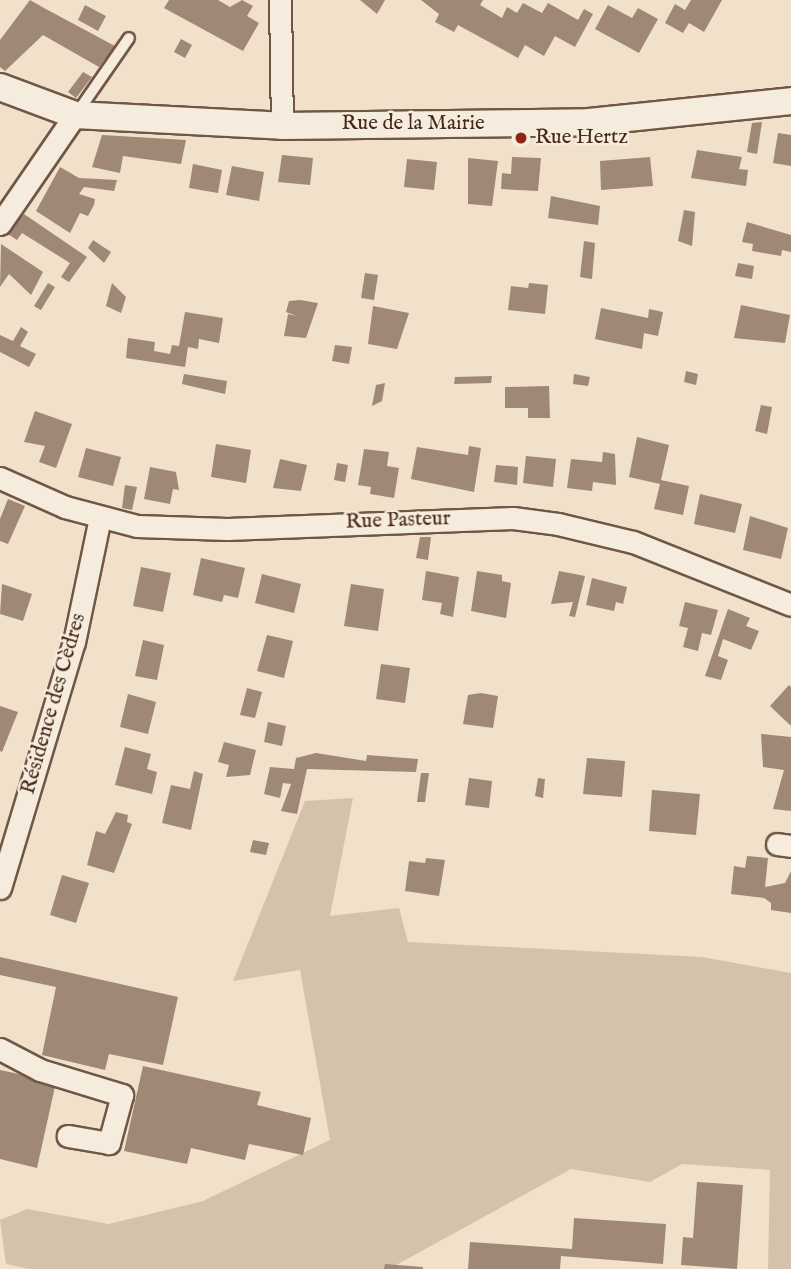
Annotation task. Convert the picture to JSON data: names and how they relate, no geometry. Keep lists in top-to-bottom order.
{
  "streets": {
    "street": ["Rue de la Mairie", "Rue Pasteur", "Résidence des Cèdres"]
  },
  "crossings": [
    ["Rue Pasteur", "Résidence des Cèdres"]
  ],
  "places": ["Rue Hertz"]
}
